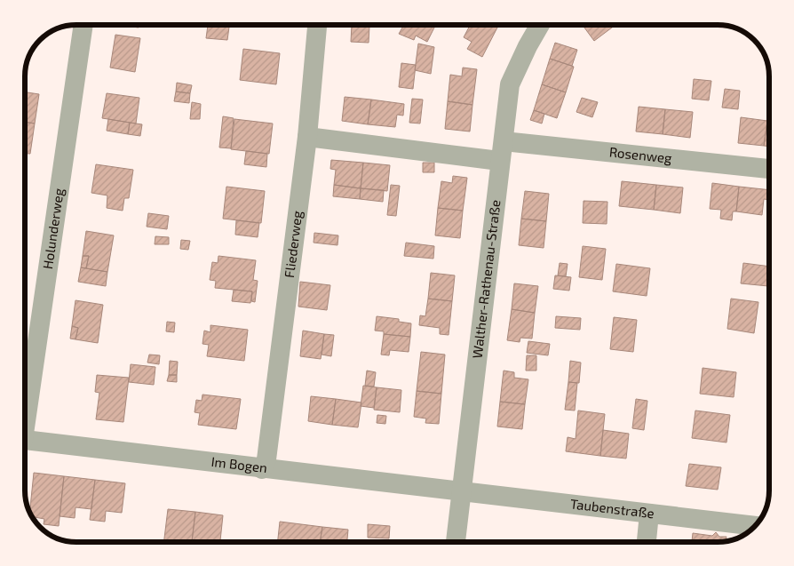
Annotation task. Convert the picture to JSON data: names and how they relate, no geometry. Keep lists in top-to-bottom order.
{
  "streets": {
    "street": [
      "Rosenweg",
      "Holunderweg",
      "Fliederweg",
      "Walther-Rathenau-Straße",
      "Im Bogen",
      "Taubenstraße"
    ]
  },
  "crossings": [
    ["Rosenweg", "Fliederweg"],
    ["Rosenweg", "Walther-Rathenau-Straße"],
    ["Fliederweg", "Im Bogen"],
    ["Walther-Rathenau-Straße", "Im Bogen"],
    ["Walther-Rathenau-Straße", "Taubenstraße"],
    ["Im Bogen", "Taubenstraße"]
  ]
}
